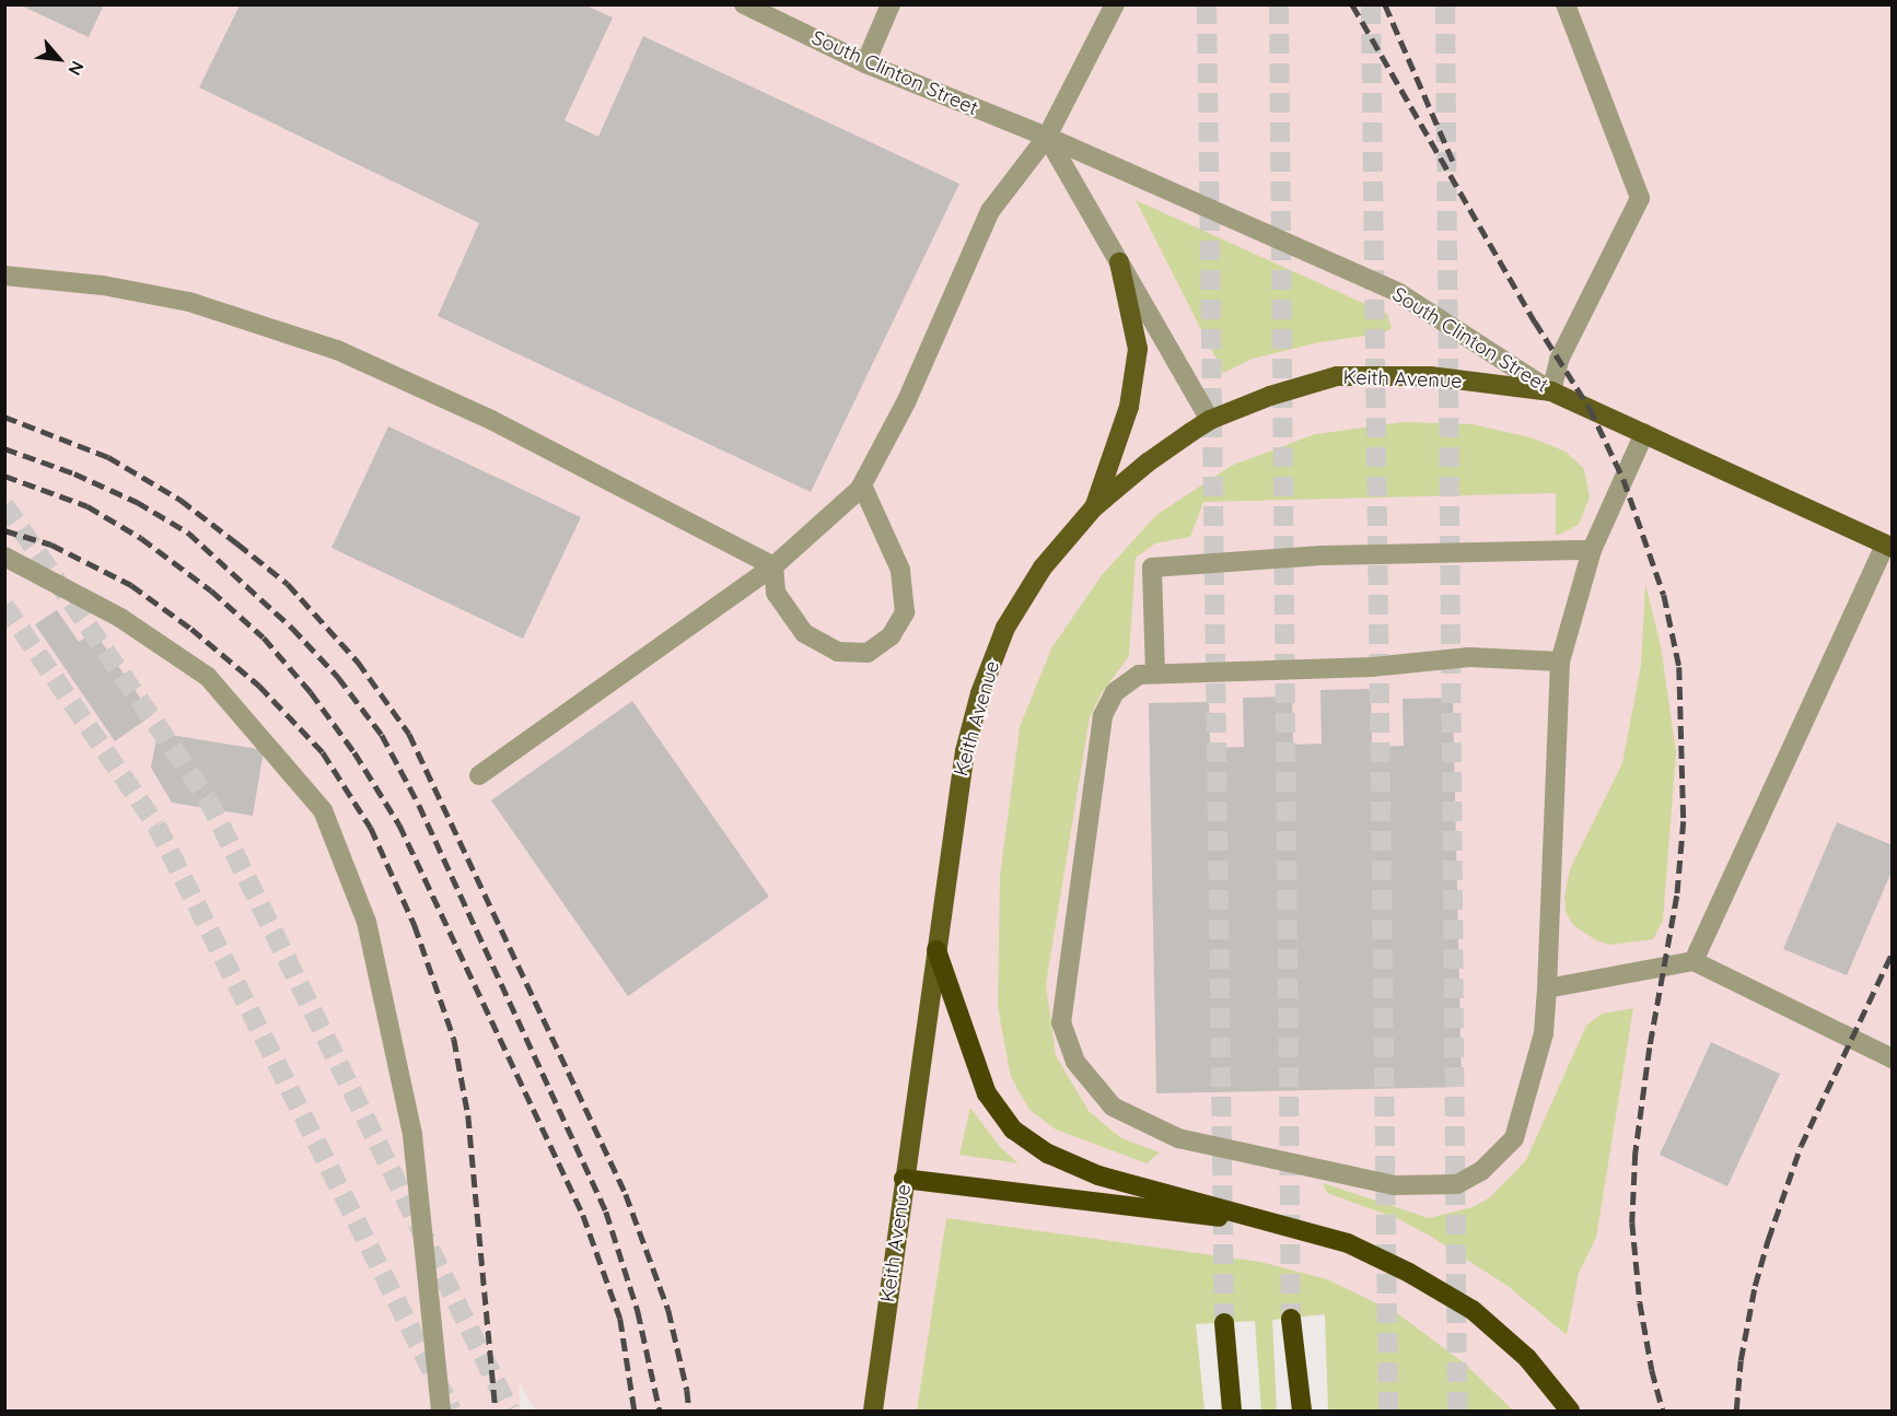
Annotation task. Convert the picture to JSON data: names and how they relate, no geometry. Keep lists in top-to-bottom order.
{
  "streets": {
    "main road": ["South Clinton Street", "Keith Avenue"]
  },
  "crossings": [
    ["South Clinton Street", "Keith Avenue"]
  ],
  "north": "bottom right"
}
